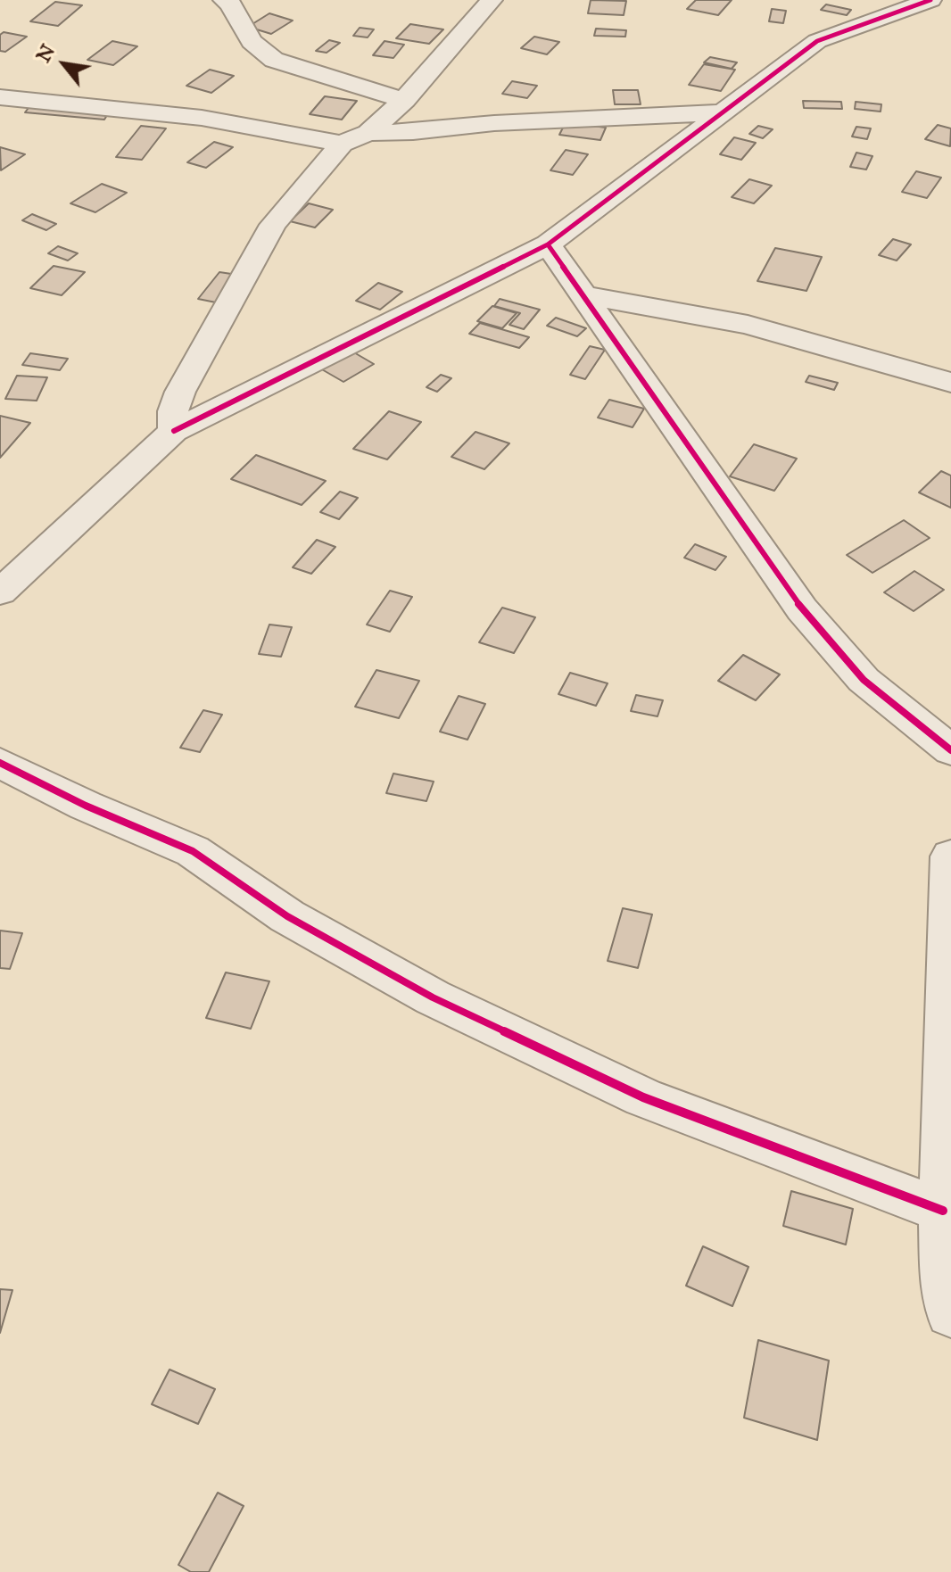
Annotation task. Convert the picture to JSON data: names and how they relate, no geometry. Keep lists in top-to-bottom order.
{
  "north": "top left"
}
